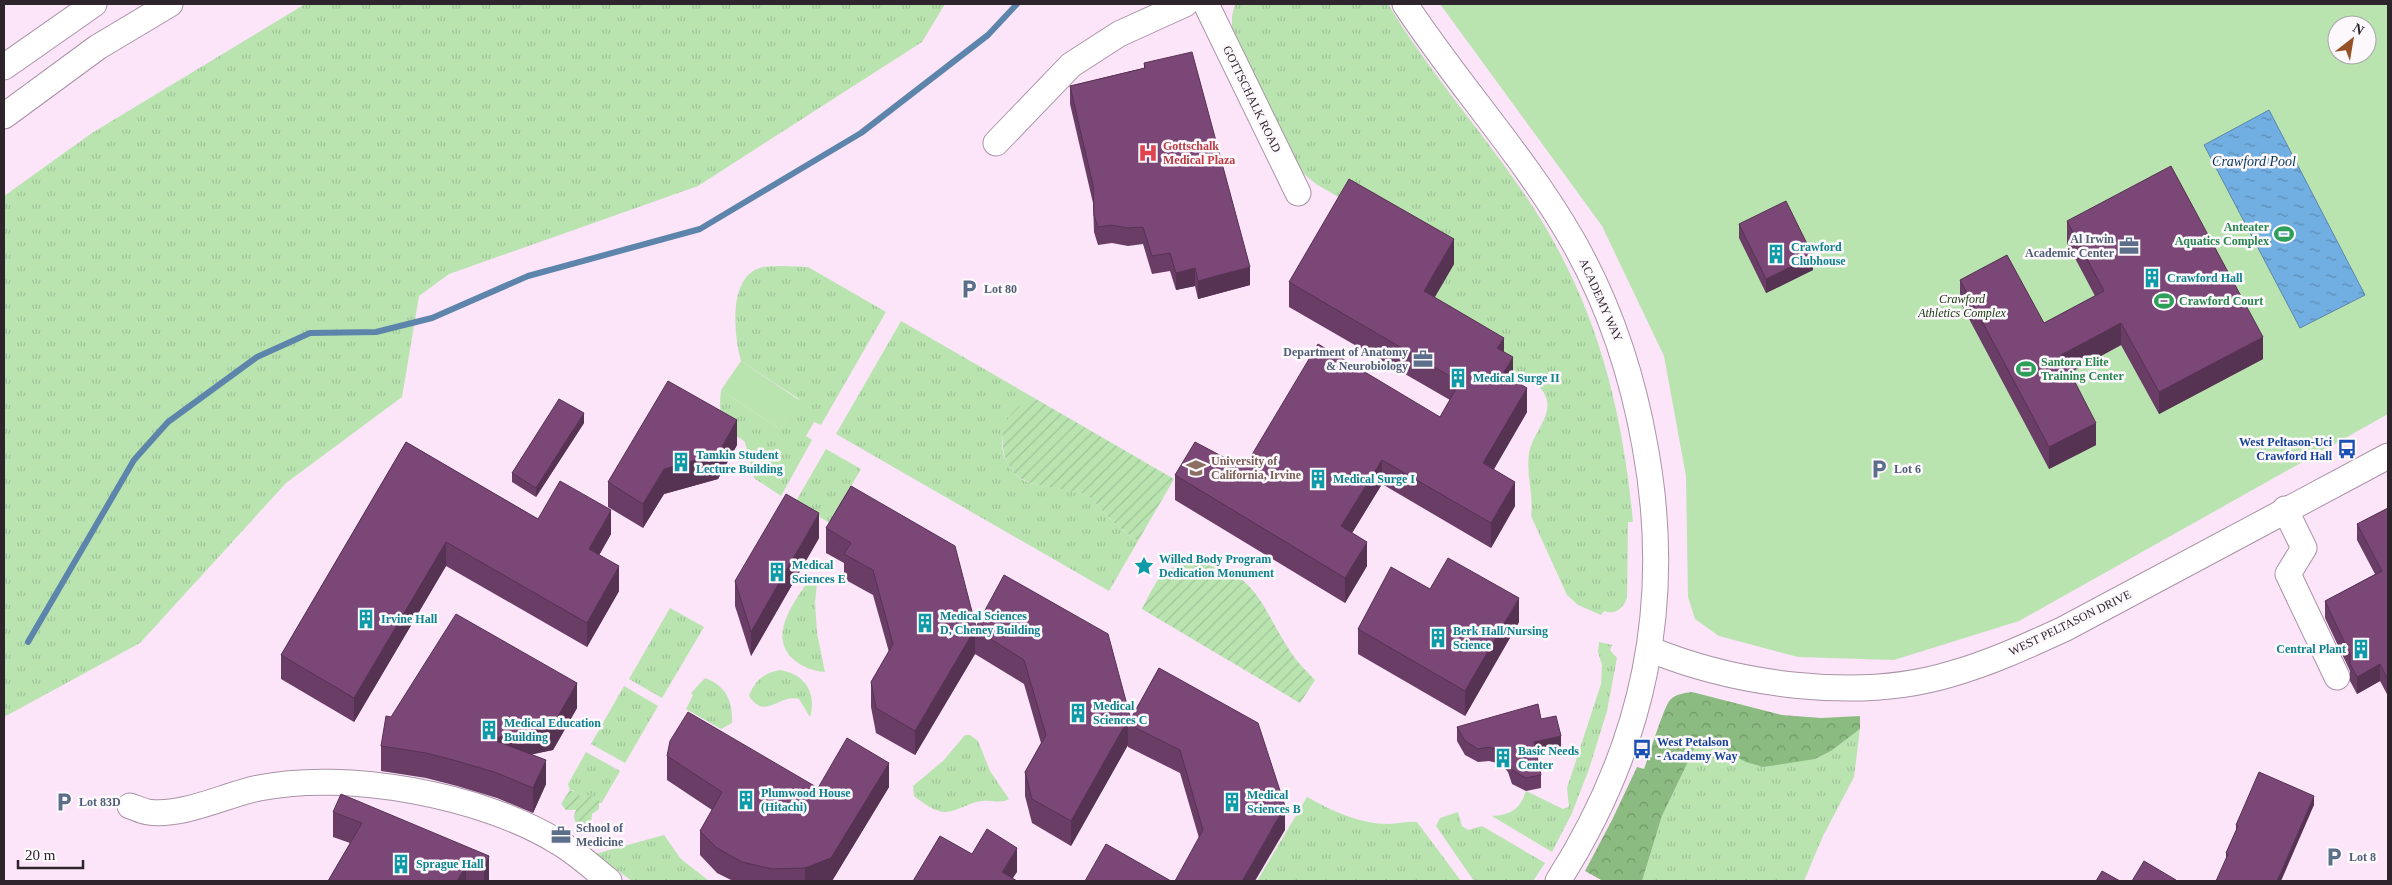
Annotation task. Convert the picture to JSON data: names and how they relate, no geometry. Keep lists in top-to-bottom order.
{
  "streets": {
    "street": ["GOTTSCHALK ROAD", "ACADEMY WAY", "WEST PELTASON DRIVE"]
  },
  "crossings": [
    ["ACADEMY WAY", "WEST PELTASON DRIVE"]
  ],
  "water": ["Crawford Pool"],
  "parks": ["Crawford Athletics Complex"],
  "places": {
    "hospital": ["Gottschalk Medical Plaza"],
    "sports": ["Anteater Aquatics Complex", "Crawford Court", "Santora Elite Training Center"],
    "office": ["Al Irwin Academic Center", "Department of Anatomy & Neurobiology", "School of Medicine"],
    "building": [
      "Crawford Clubhouse",
      "Crawford Hall",
      "Medical Surge II",
      "Tamkin Student Lecture Building",
      "Medical Surge I",
      "Medical Sciences E",
      "Irvine Hall",
      "Medical Sciences D, Cheney Building",
      "Berk Hall/Nursing Science",
      "Central Plant",
      "Medical Sciences C",
      "Medical Education Building",
      "Basic Needs Center",
      "Plumwood House (Hitachi)",
      "Medical Sciences B",
      "Sprague Hall"
    ],
    "parking": [
      "Lot 80",
      "Lot 6",
      "Lot 83D",
      "Lot 8"
    ],
    "bus stop": ["West Peltason-Uci Crawford Hall", "West Petalson - Academy Way"],
    "school or university": ["University of California, Irvine"],
    "place": ["Willed Body Program Dedication Monument"]
  },
  "scale_bar": "20 m",
  "north": "top right"
}
